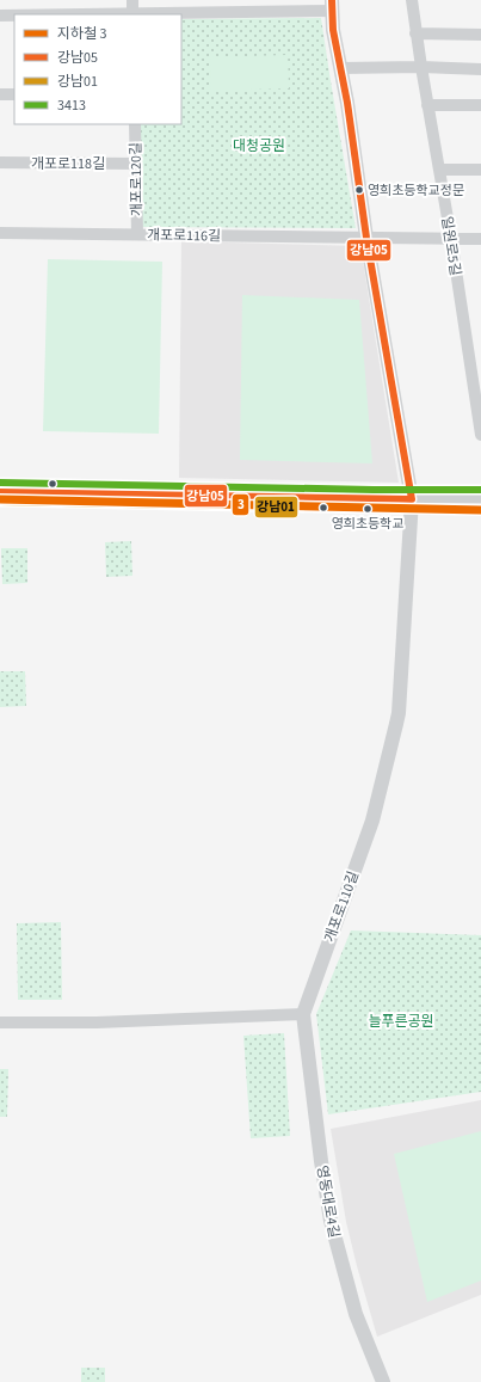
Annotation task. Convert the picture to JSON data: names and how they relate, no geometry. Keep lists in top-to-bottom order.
{
  "streets": {
    "street": [
      "개포로118길",
      "개포로120길",
      "개포로116길",
      "일원로5길",
      "개포로110길",
      "영동대로4길"
    ]
  },
  "crossings": [
    ["개포로118길", "개포로120길"],
    ["개포로120길", "개포로116길"],
    ["개포로116길", "일원로5길"],
    ["개포로116길", "개포로110길"],
    ["개포로110길", "영동대로4길"]
  ],
  "parks": ["대청공원", "늘푸른공원"],
  "places": ["영희초등학교정문", "영희초등학교"],
  "lines": [
    "transit line 강남05",
    "transit line 3413",
    "metro line 3",
    "transit line 강남01"
  ],
  "legend": [
    "지하철 3",
    "강남05",
    "강남01",
    "3413"
  ]
}
